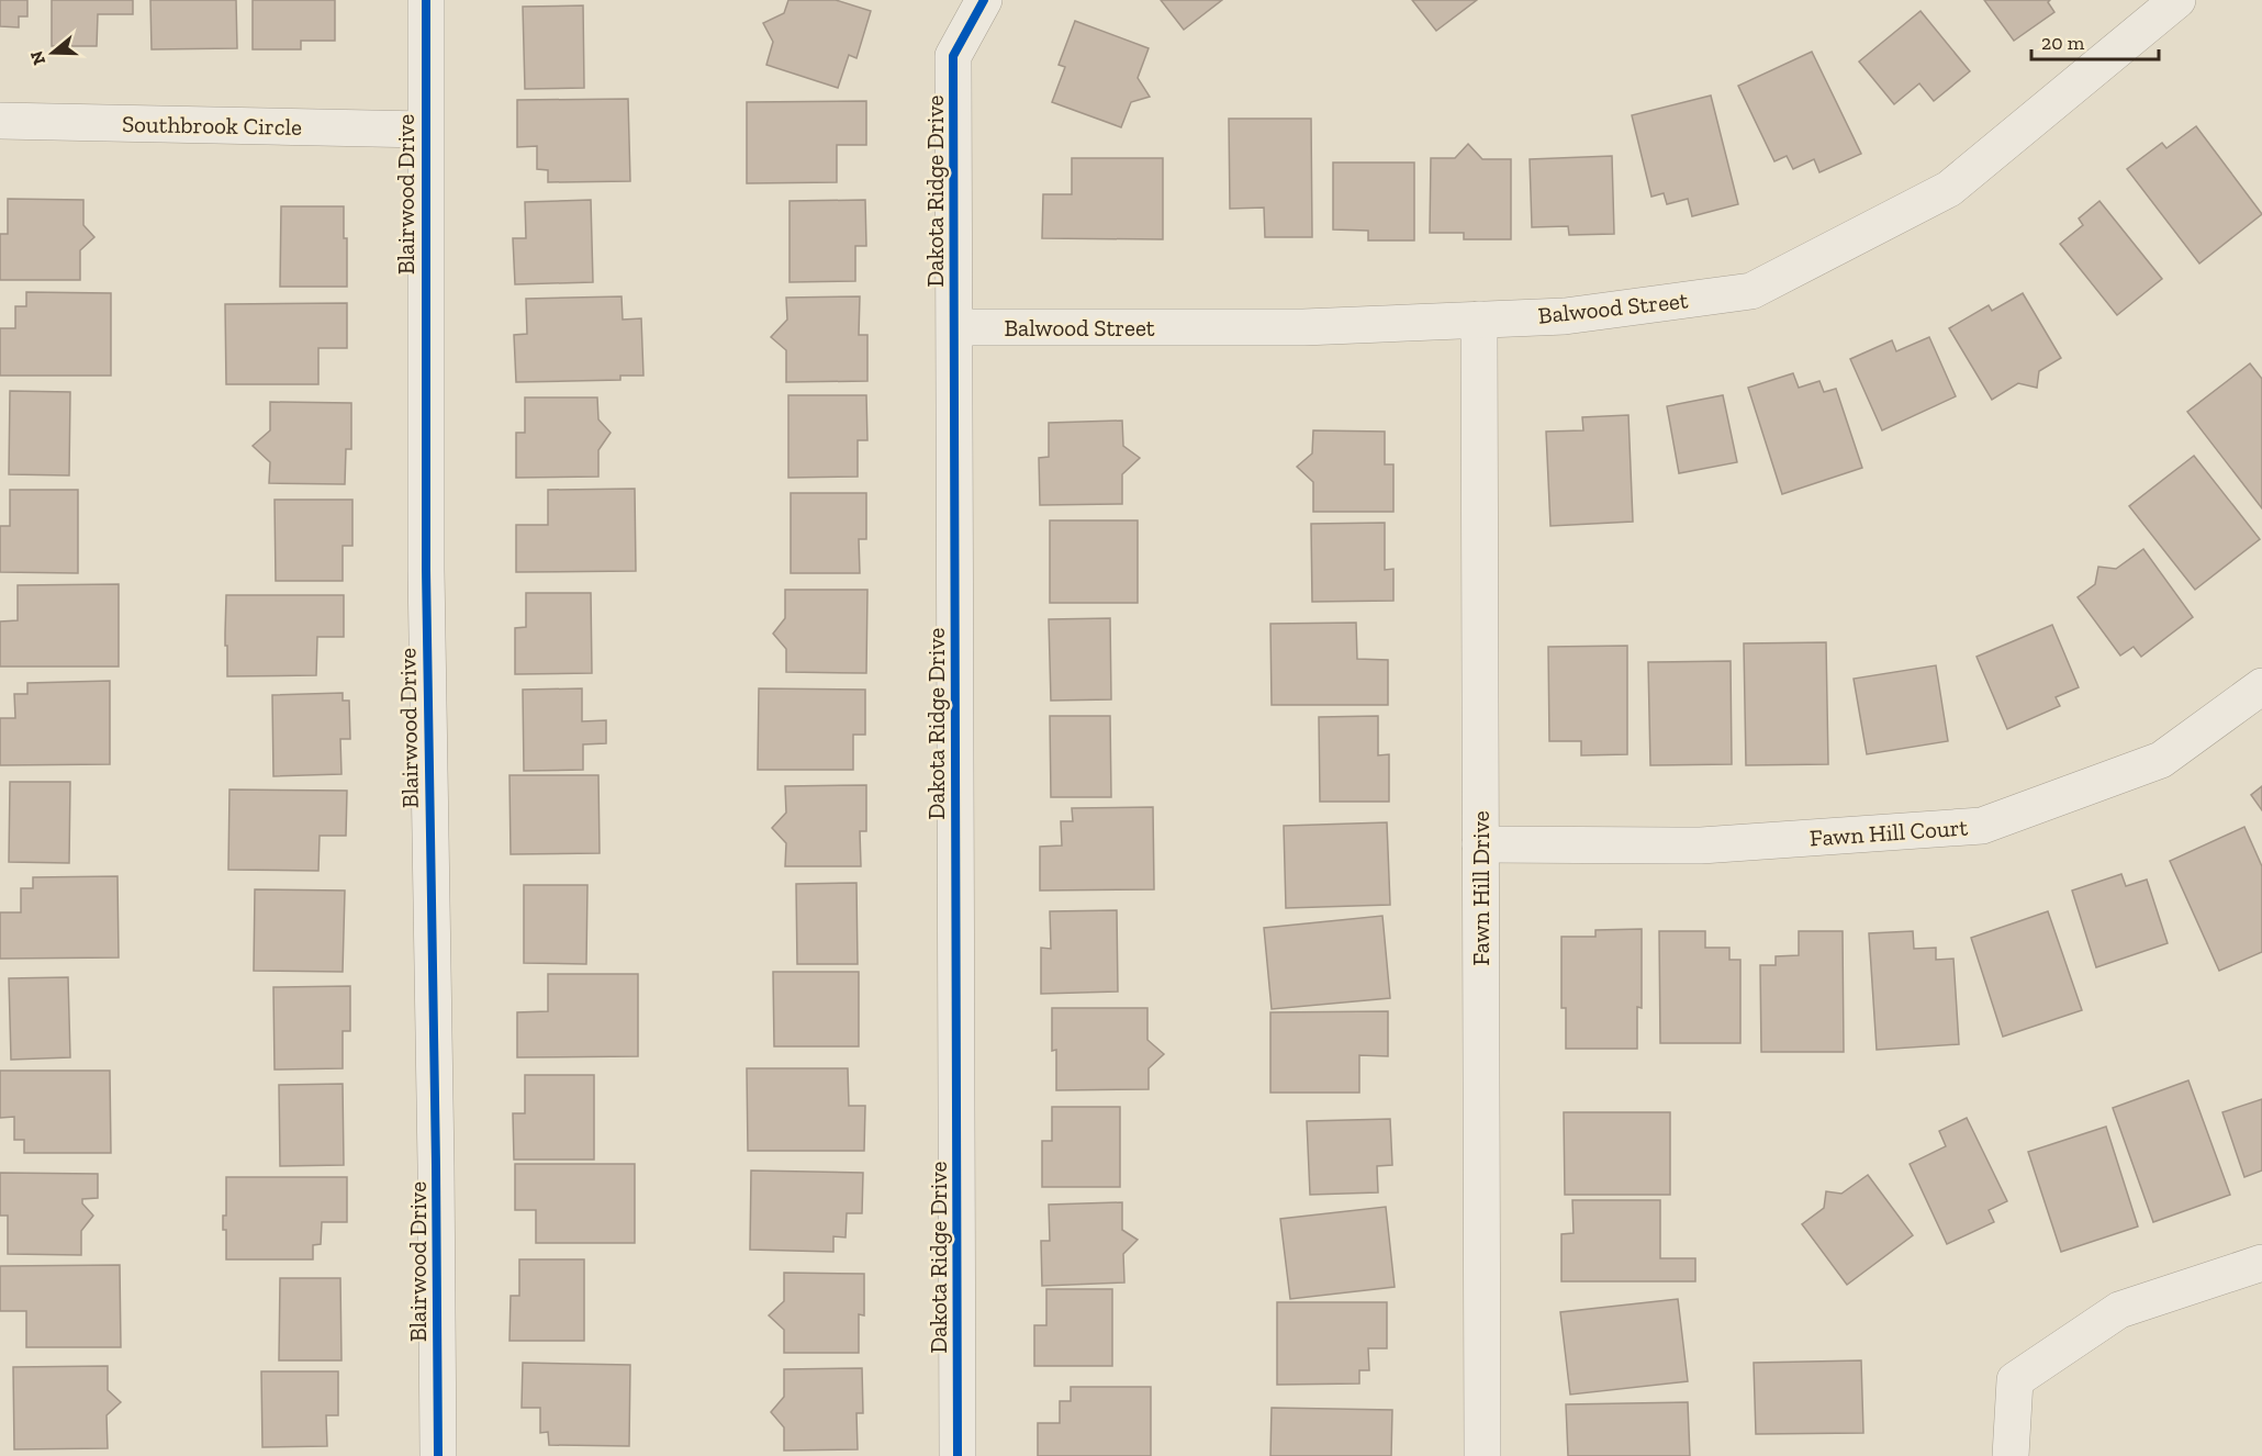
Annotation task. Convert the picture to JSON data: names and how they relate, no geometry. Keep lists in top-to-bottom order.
{
  "streets": {
    "street": [
      "Southbrook Circle",
      "Dakota Ridge Drive",
      "Blairwood Drive",
      "Balwood Street",
      "Fawn Hill Court",
      "Fawn Hill Drive"
    ]
  },
  "crossings": [
    ["Southbrook Circle", "Blairwood Drive"],
    ["Dakota Ridge Drive", "Balwood Street"],
    ["Balwood Street", "Fawn Hill Drive"],
    ["Fawn Hill Court", "Fawn Hill Drive"]
  ],
  "scale_bar": "20 m",
  "north": "left"
}
